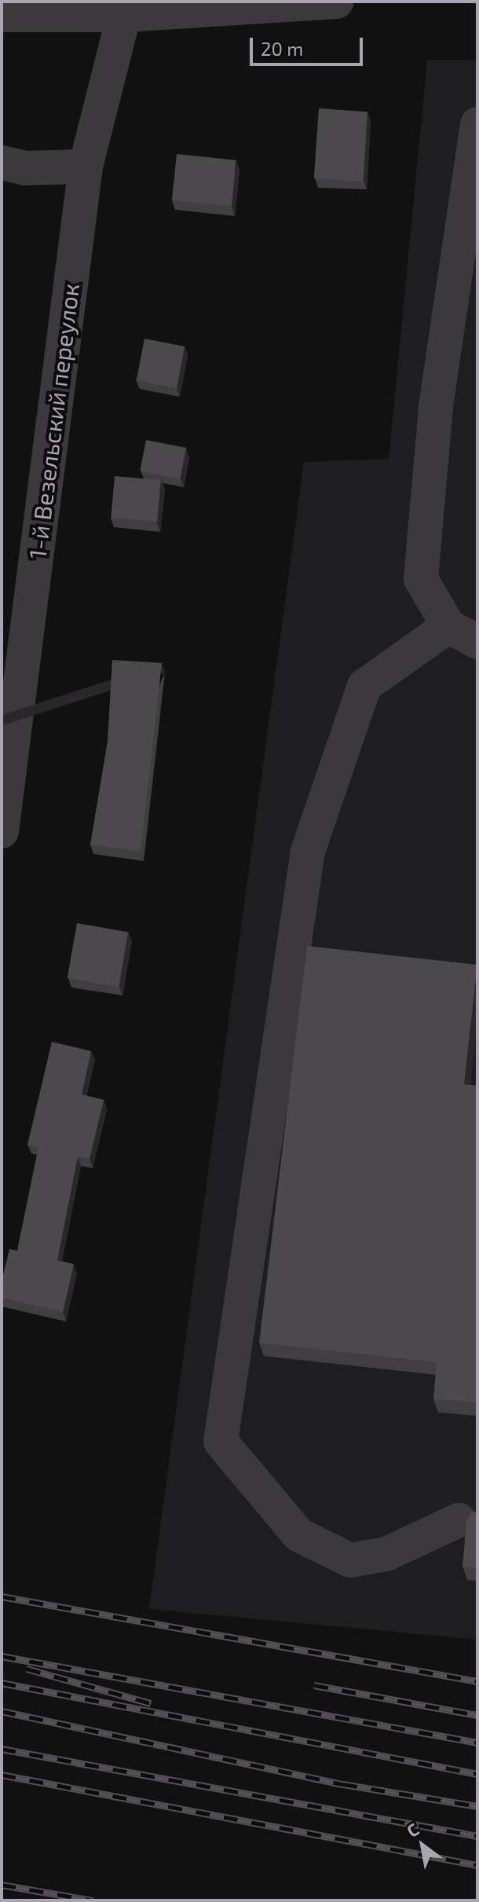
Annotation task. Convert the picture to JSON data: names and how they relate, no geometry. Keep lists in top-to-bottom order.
{
  "streets": {
    "street": ["1-й Везельский переулок"]
  },
  "scale_bar": "20 m",
  "north": "top left"
}
